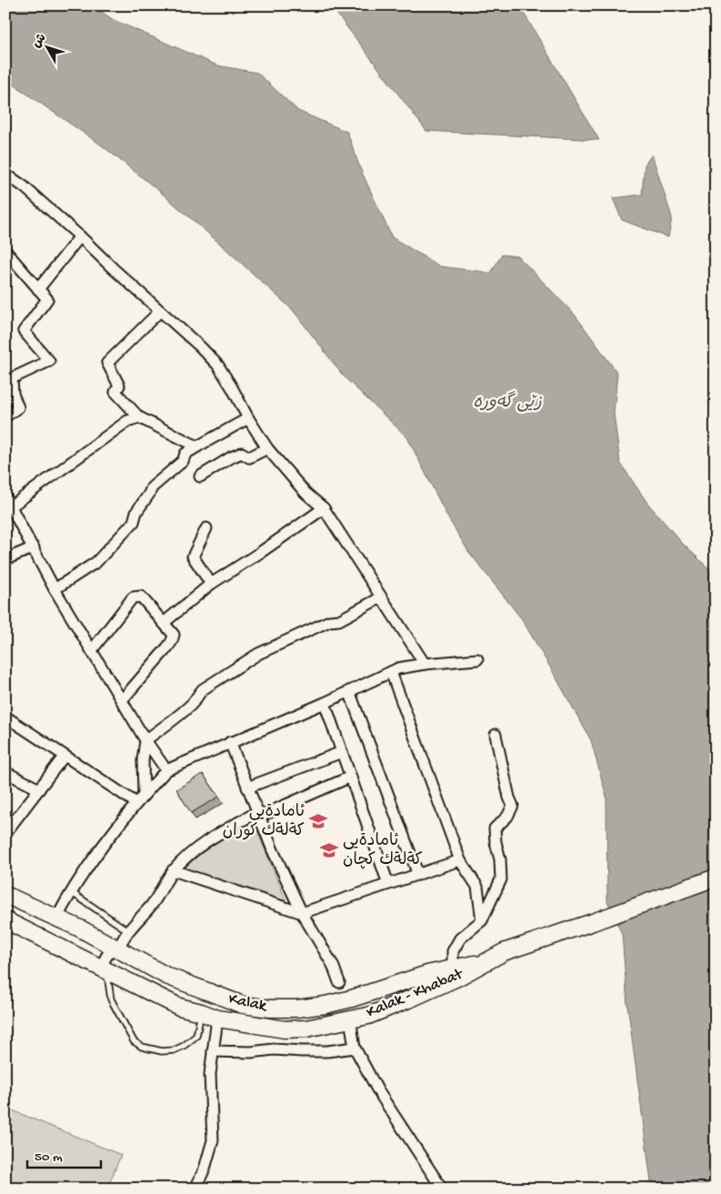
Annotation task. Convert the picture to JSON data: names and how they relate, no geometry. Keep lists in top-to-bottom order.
{
  "streets": {
    "main road": ["Kalak - Khabat", "Kalak"]
  },
  "crossings": [
    ["Kalak - Khabat", "Kalak"]
  ],
  "water": ["زێی گەورە"],
  "places": {
    "school or university": ["ئامادةيى كةلةك كوران", "ئامادةيى كةلةك كچان"]
  },
  "scale_bar": "50 m",
  "north": "top left"
}
